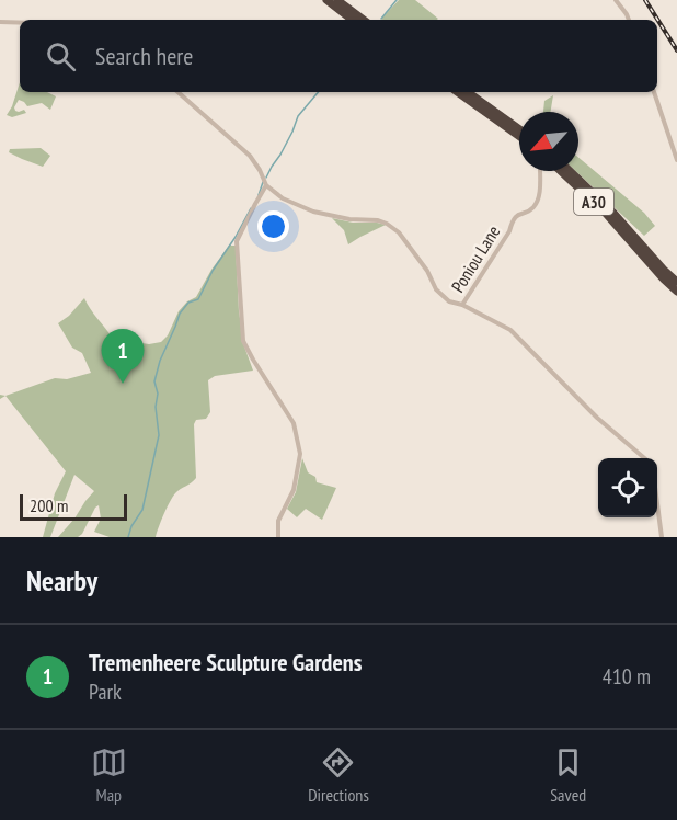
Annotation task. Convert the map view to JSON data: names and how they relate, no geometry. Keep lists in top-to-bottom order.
{
  "streets": {
    "highway": ["A30"],
    "street": ["Poniou Lane"]
  },
  "scale_bar": "200 m",
  "north": "bottom left",
  "page": {
    "search": "Search here",
    "pins": "1",
    "scale": "200 m",
    "heading": "Nearby",
    "list": [
      {
        "mark": "1",
        "name": "Tremenheere Sculpture Gardens",
        "note": "Park",
        "value": "410 m"
      }
    ],
    "nav": ["Map", "Directions", "Saved"]
  }
}
